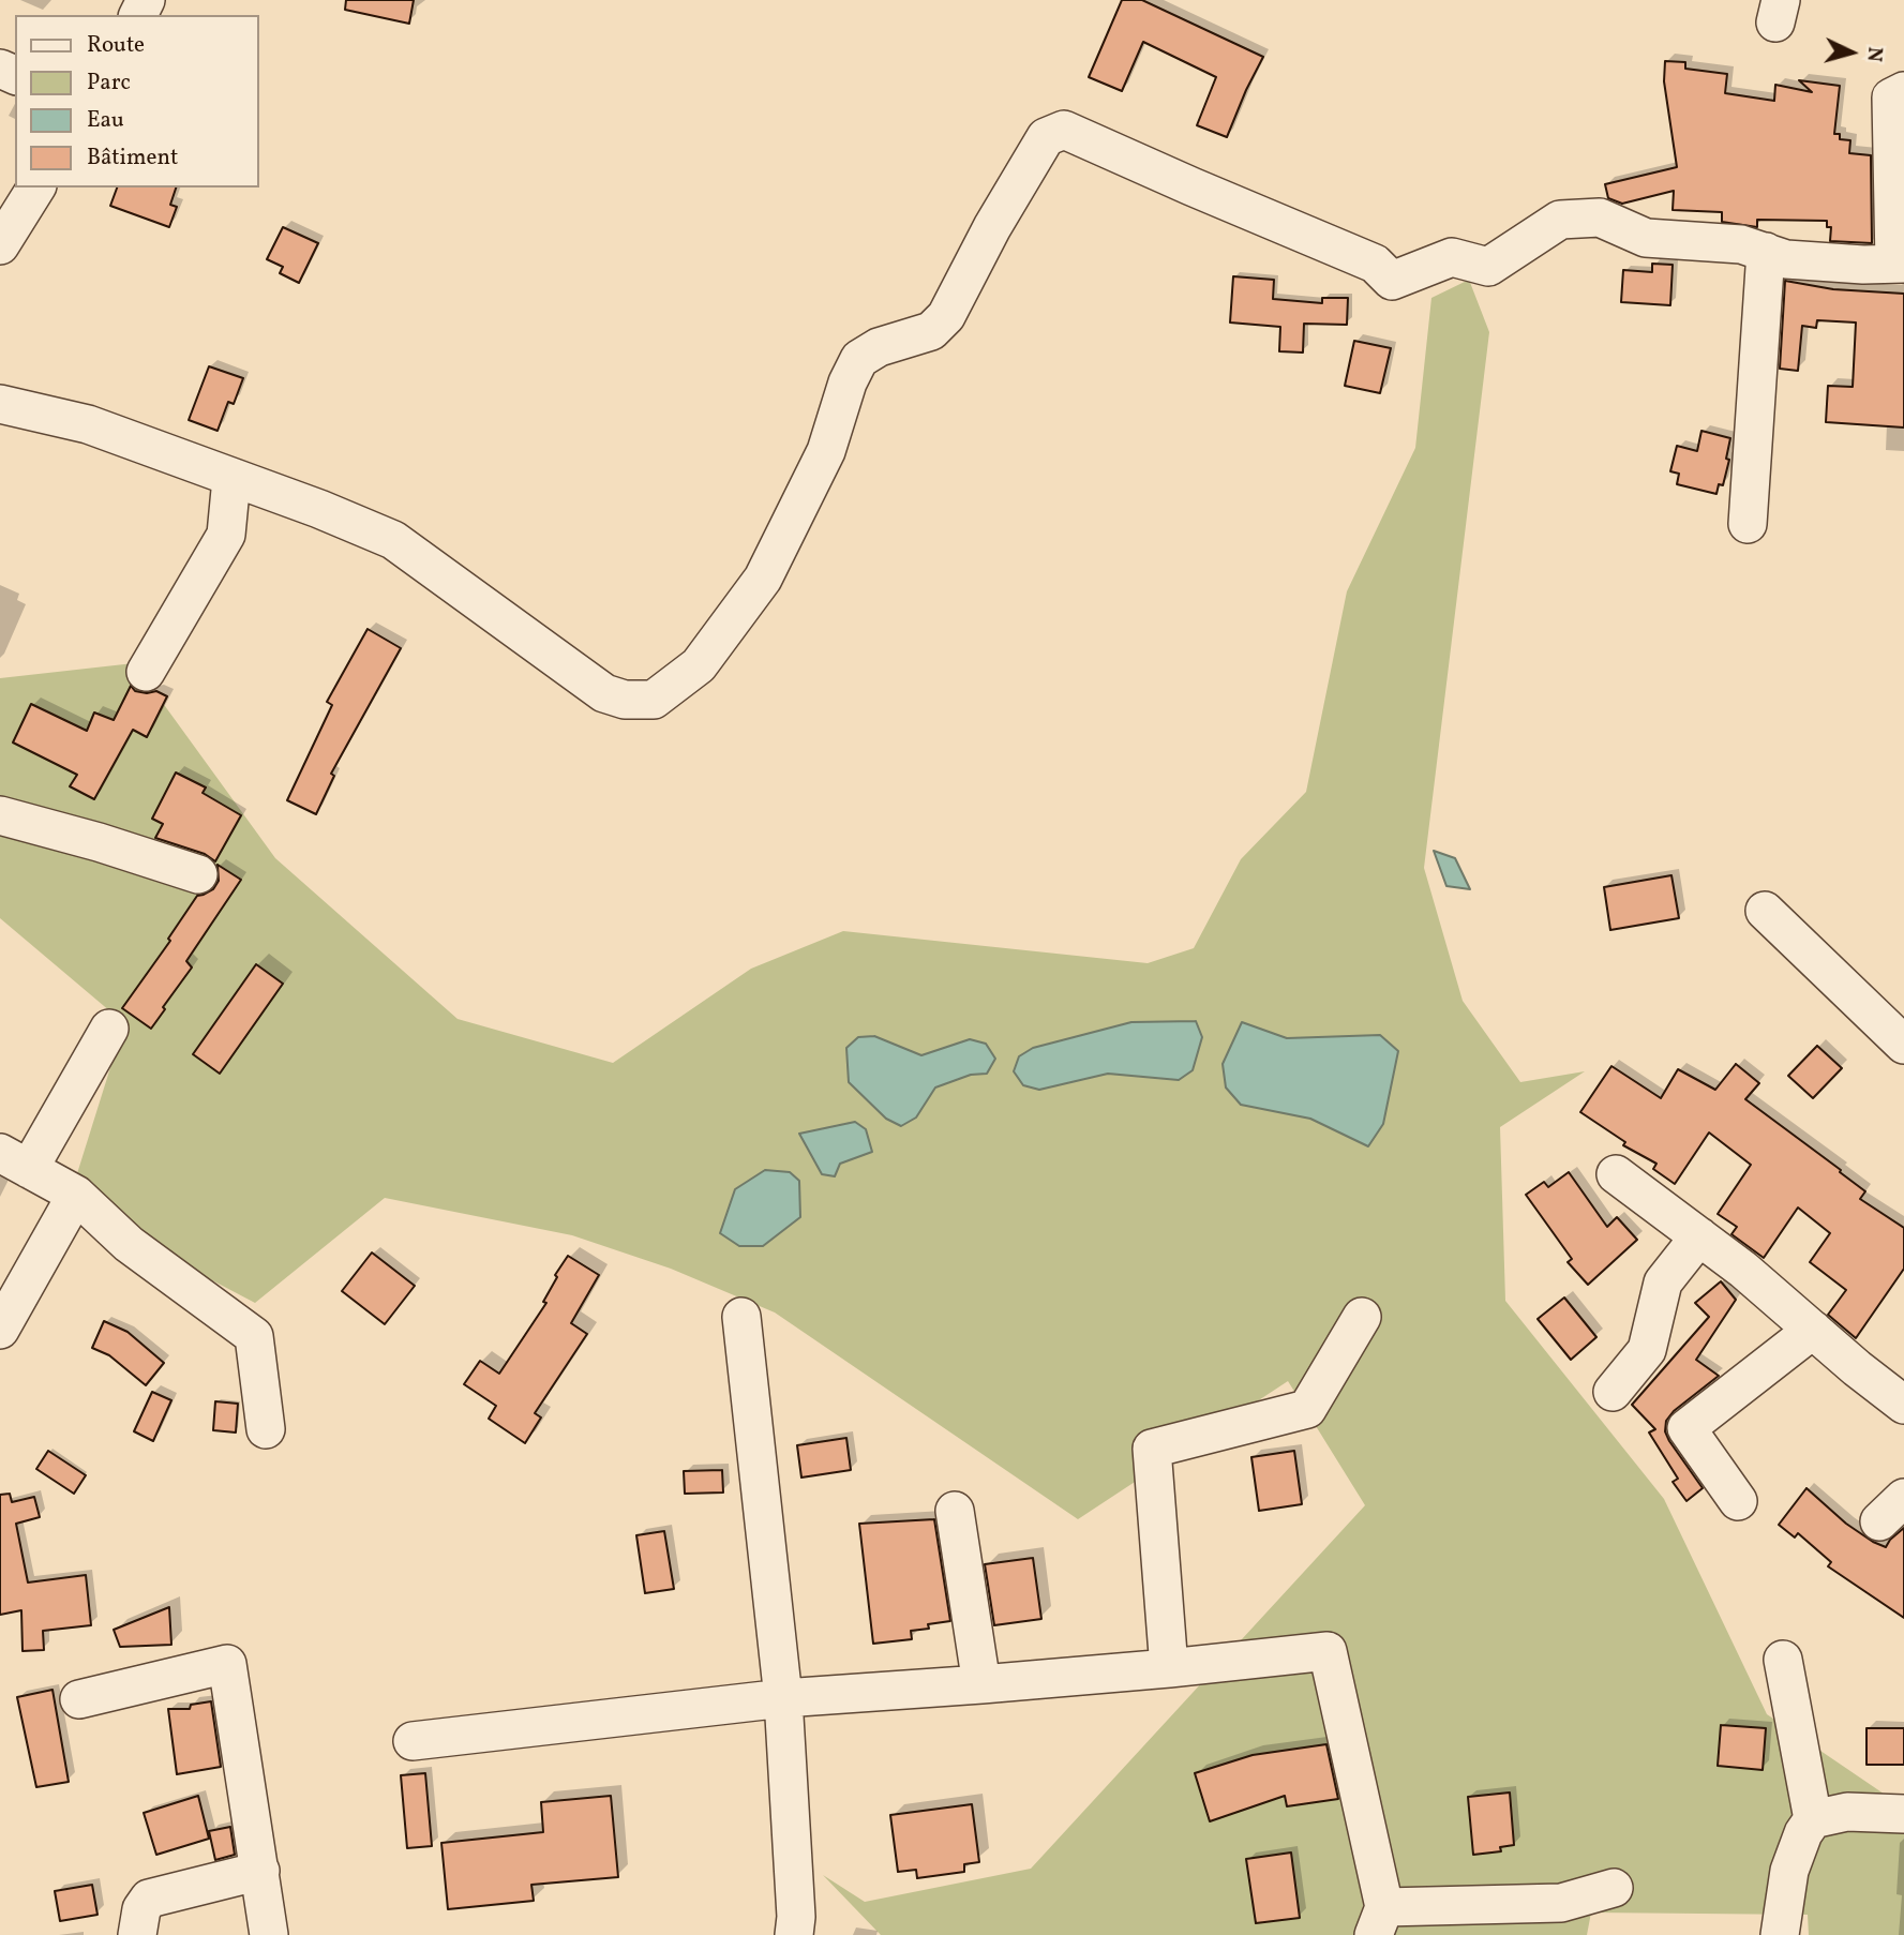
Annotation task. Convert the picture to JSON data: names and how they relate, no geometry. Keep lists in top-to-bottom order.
{
  "legend": [
    "Route",
    "Parc",
    "Eau",
    "Bâtiment"
  ],
  "north": "right"
}
